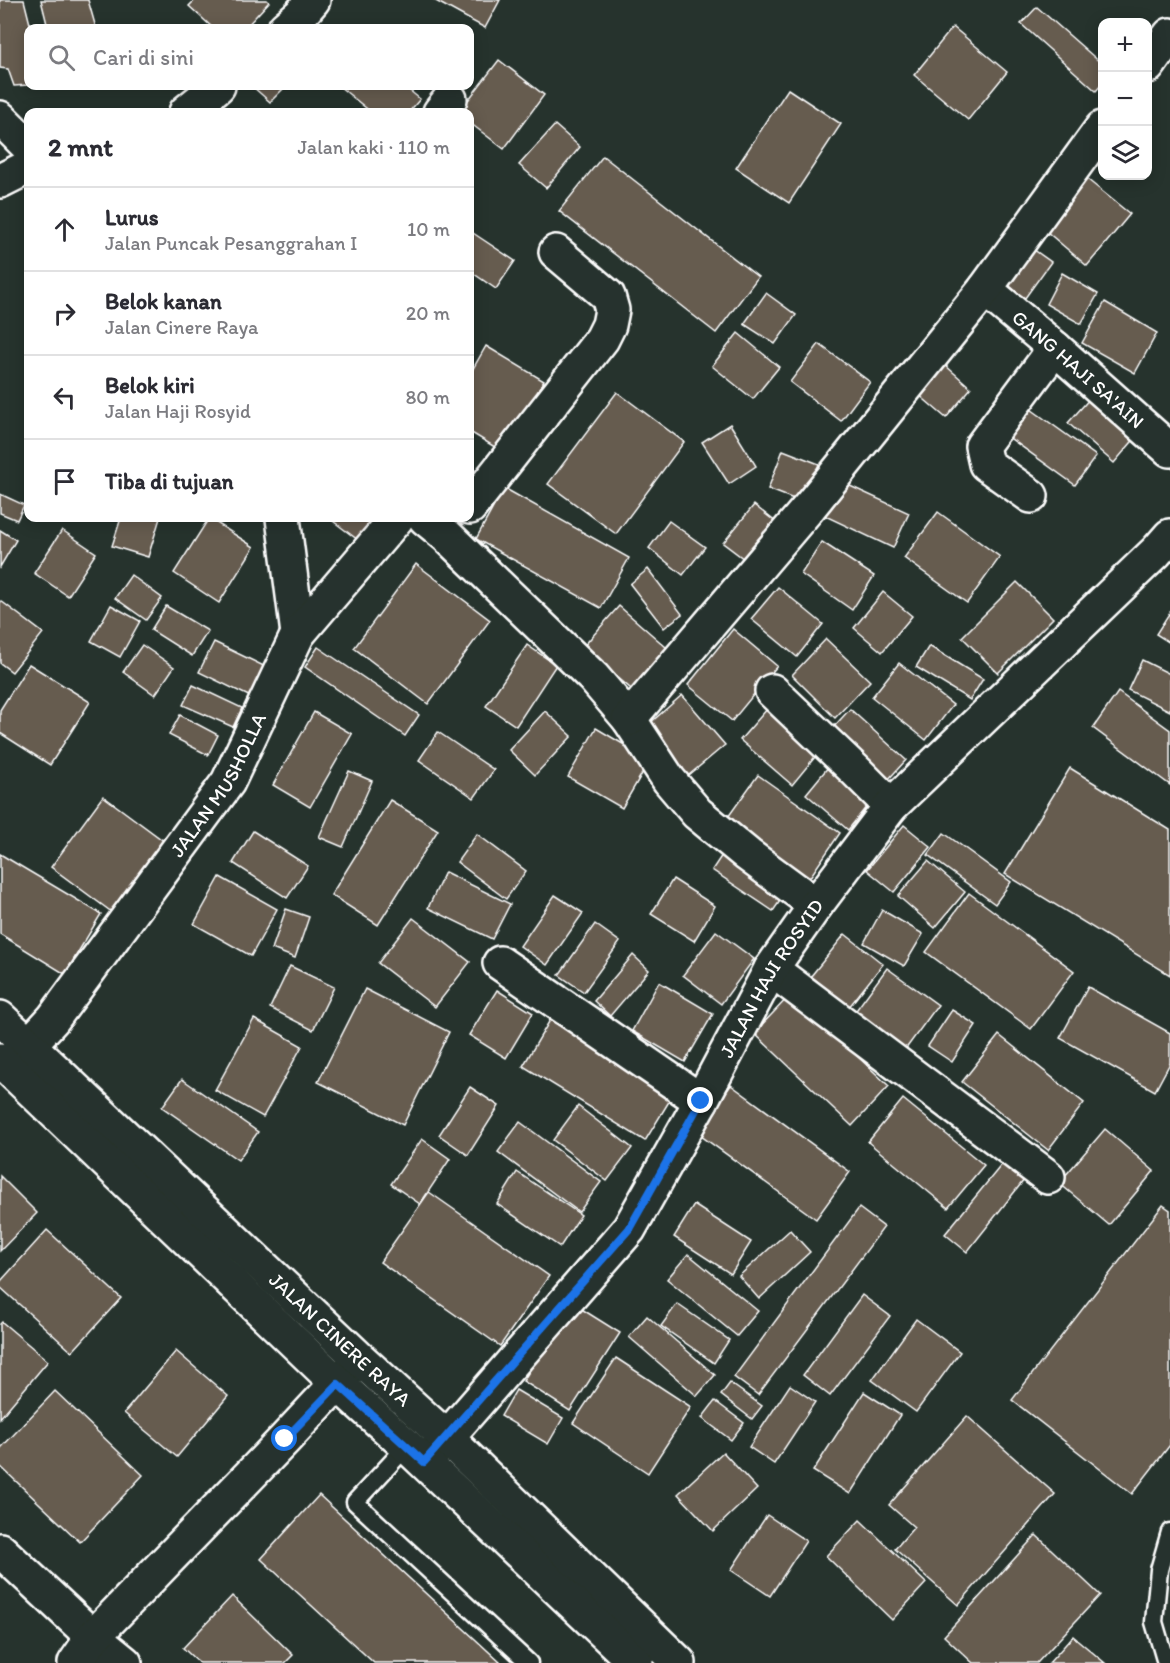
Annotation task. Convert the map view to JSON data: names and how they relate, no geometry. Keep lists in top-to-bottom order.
{
  "streets": {
    "street": [
      "GANG HAJI SA'AIN",
      "JALAN MUSHOLLA",
      "JALAN HAJI ROSYID",
      "JALAN CINERE RAYA"
    ]
  },
  "crossings": [
    ["JALAN MUSHOLLA", "JALAN CINERE RAYA"],
    ["JALAN HAJI ROSYID", "JALAN CINERE RAYA"]
  ],
  "page": {
    "map_buttons": ["+", "−"],
    "search": "Cari di sini",
    "heading": ["2 mnt", "Jalan kaki · 110 m"],
    "list": [
      ["Lurus", "Jalan Puncak Pesanggrahan I", "10 m"],
      ["Belok kanan", "Jalan Cinere Raya", "20 m"],
      ["Belok kiri", "Jalan Haji Rosyid", "80 m"],
      "Tiba di tujuan"
    ]
  }
}
